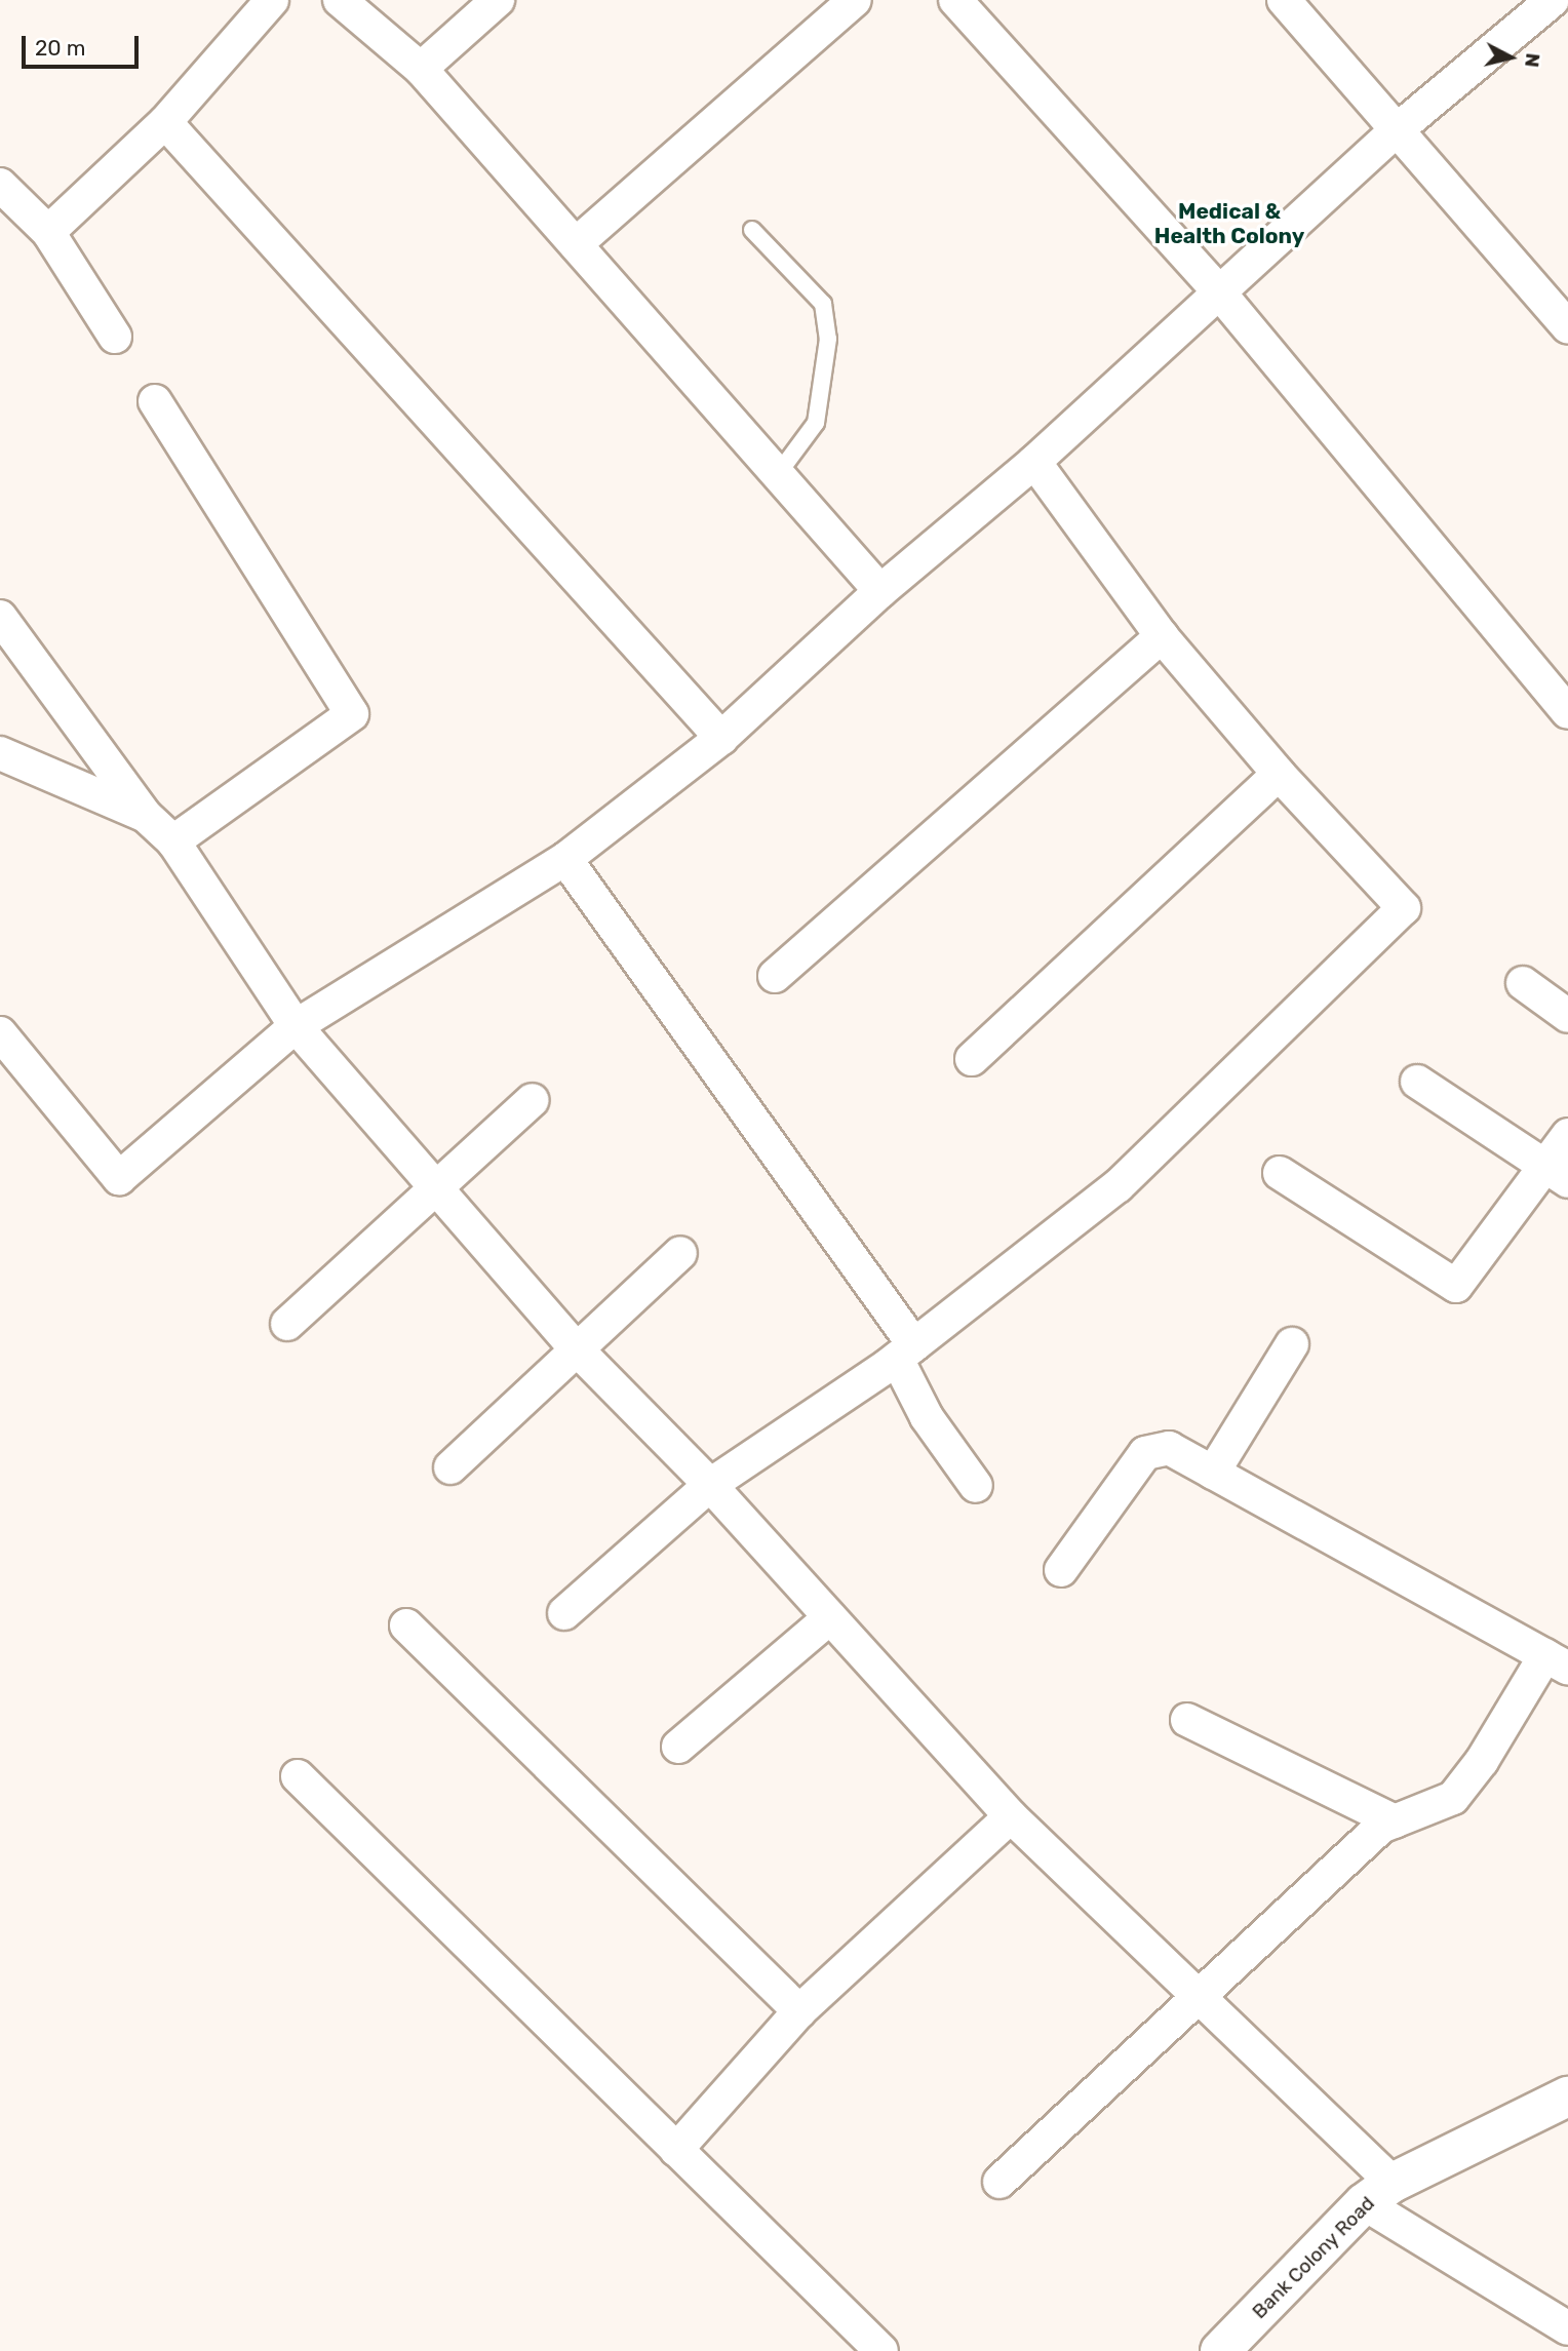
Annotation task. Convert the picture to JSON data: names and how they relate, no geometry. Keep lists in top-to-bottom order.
{
  "streets": {
    "street": ["Bank Colony Road"]
  },
  "districts": ["Medical & Health Colony"],
  "scale_bar": "20 m",
  "north": "right"
}
